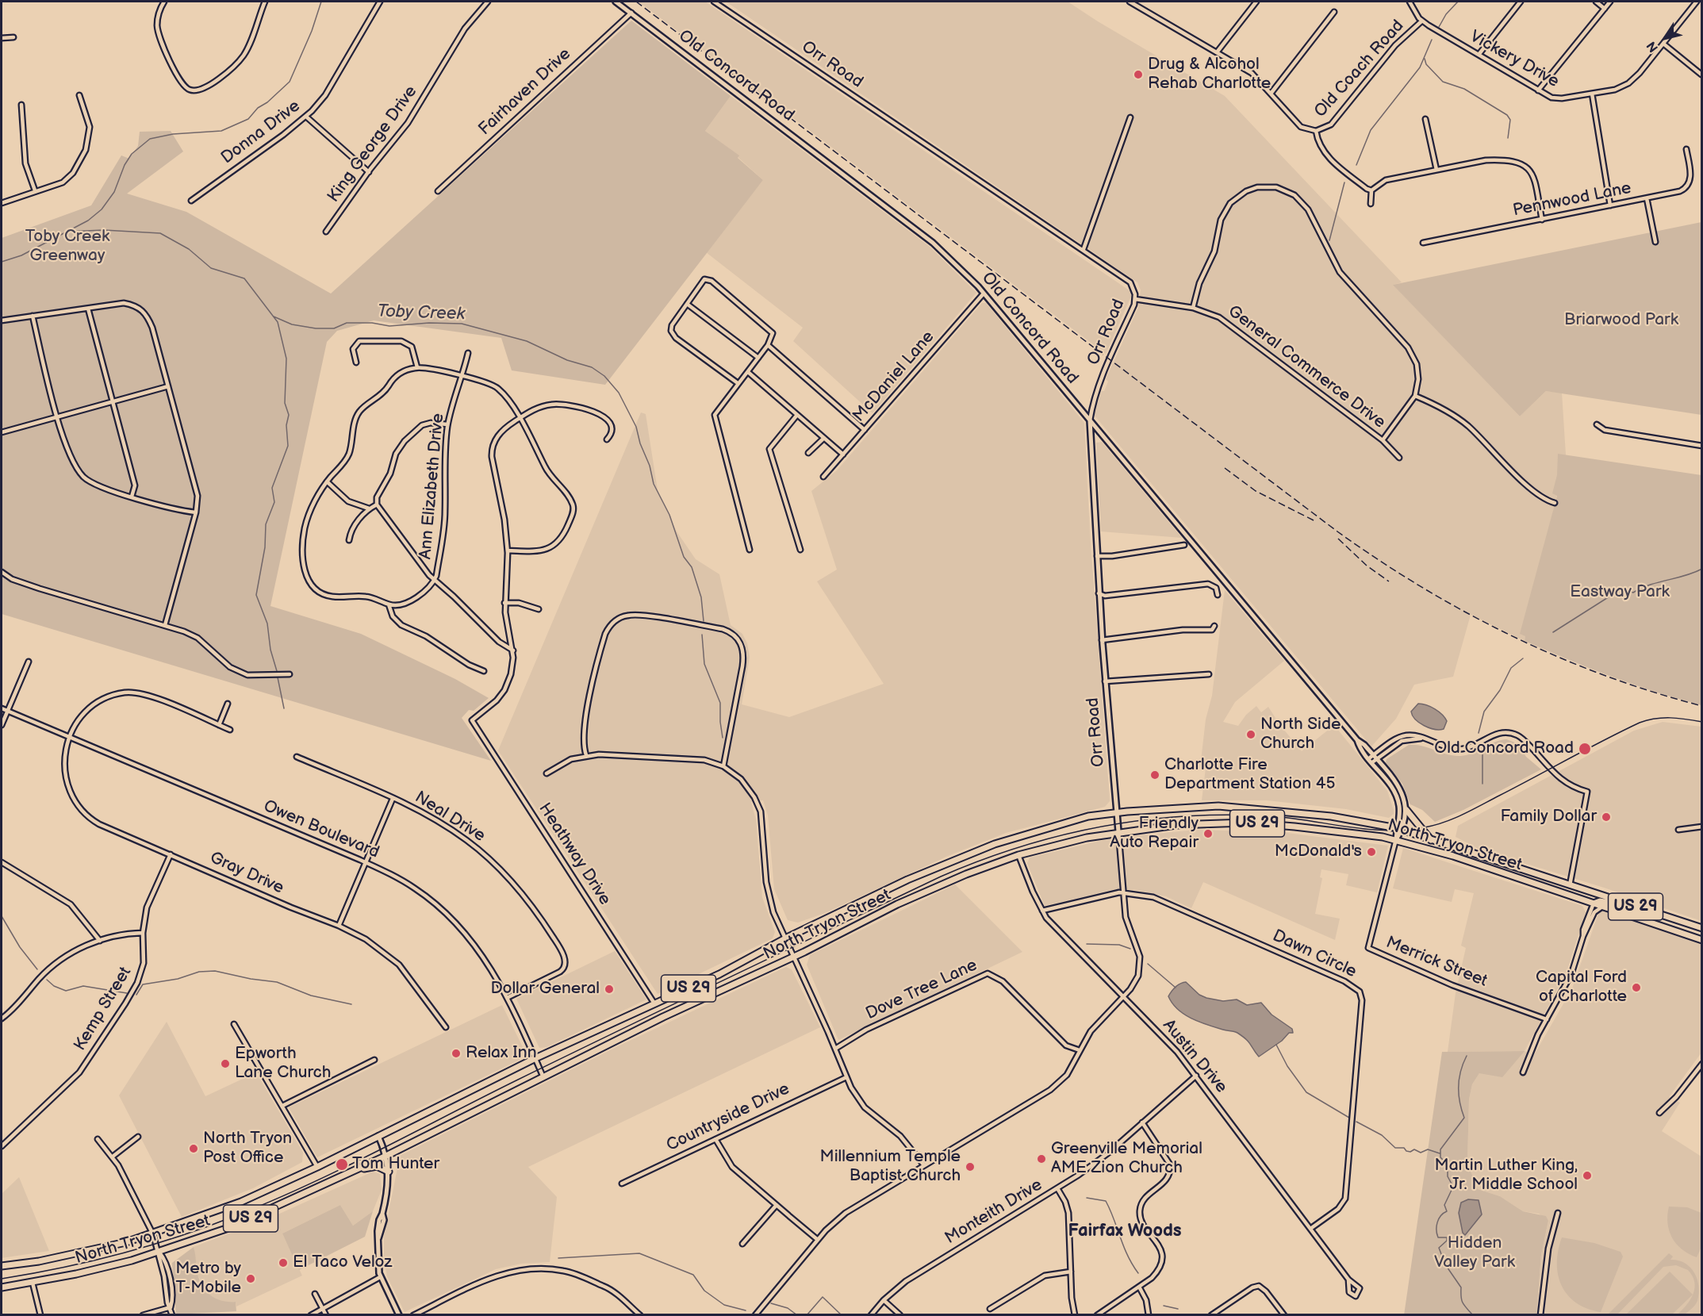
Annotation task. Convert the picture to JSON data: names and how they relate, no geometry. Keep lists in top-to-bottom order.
{
  "streets": {
    "main road": ["US 29", "North Tryon Street"],
    "street": [
      "Vickery Drive",
      "Orr Road",
      "Old Coach Road",
      "Old Concord Road",
      "Fairhaven Drive",
      "Donna Drive",
      "King George Drive",
      "Pennwood Lane",
      "General Commerce Drive",
      "McDaniel Lane",
      "Ann Elizabeth Drive",
      "Neal Drive",
      "Owen Boulevard",
      "Heathway Drive",
      "Gray Drive",
      "Dawn Circle",
      "Merrick Street",
      "Dove Tree Lane",
      "Kemp Street",
      "Austin Drive",
      "Countryside Drive",
      "Monteith Drive"
    ]
  },
  "crossings": [
    ["Vickery Drive", "Old Coach Road"],
    ["Orr Road", "Old Concord Road"],
    ["Orr Road", "General Commerce Drive"],
    ["Orr Road", "North Tryon Street"],
    ["Orr Road", "Dawn Circle"],
    ["Orr Road", "Dove Tree Lane"],
    ["Orr Road", "Austin Drive"],
    ["Old Concord Road", "Fairhaven Drive"],
    ["Old Concord Road", "McDaniel Lane"],
    ["Old Concord Road", "North Tryon Street"],
    ["Old Concord Road", "Merrick Street"],
    ["Neal Drive", "Owen Boulevard"],
    ["Owen Boulevard", "North Tryon Street"],
    ["Owen Boulevard", "Gray Drive"],
    ["North Tryon Street", "Heathway Drive"],
    ["North Tryon Street", "Merrick Street"],
    ["North Tryon Street", "Austin Drive"],
    ["Gray Drive", "Kemp Street"],
    ["Dawn Circle", "Austin Drive"],
    ["Austin Drive", "Monteith Drive"]
  ],
  "districts": ["Fairfax Woods"],
  "water": ["Toby Creek"],
  "parks": [
    "Toby Creek Greenway",
    "Briarwood Park",
    "Eastway Park",
    "Hidden Valley Park"
  ],
  "places": [
    "Drug & Alcohol Rehab Charlotte",
    "North Side Church",
    "Old Concord Road",
    "Charlotte Fire Department Station 45",
    "Family Dollar",
    "Friendly Auto Repair",
    "McDonald's",
    "Capital Ford of Charlotte",
    "Dollar General",
    "Relax Inn",
    "Epworth Lane Church",
    "North Tryon Post Office",
    "Greenville Memorial AME Zion Church",
    "Tom Hunter",
    "Millennium Temple Baptist Church",
    "Martin Luther King, Jr. Middle School",
    "El Taco Veloz",
    "Metro by T-Mobile"
  ],
  "north": "bottom left"
}
